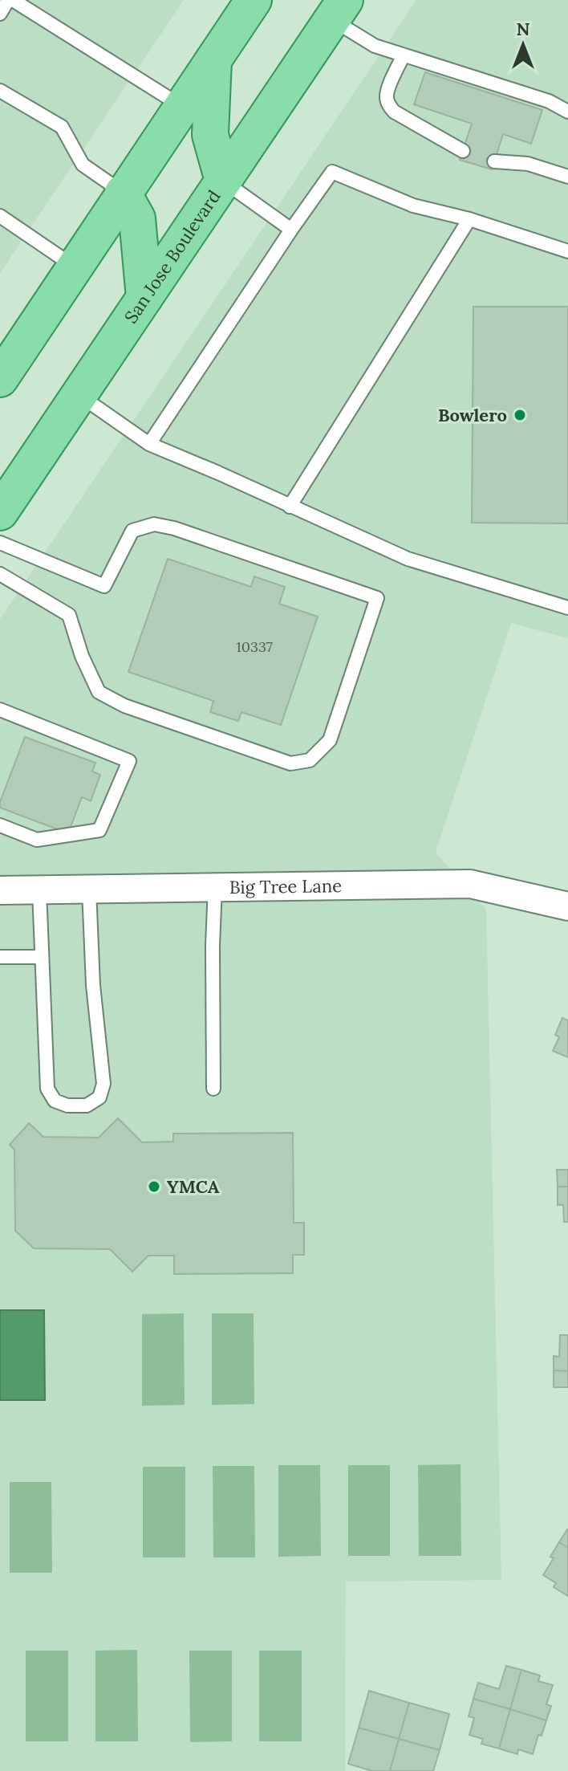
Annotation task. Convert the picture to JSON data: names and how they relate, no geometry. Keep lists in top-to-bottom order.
{
  "streets": {
    "main road": ["San Jose Boulevard"],
    "street": ["Big Tree Lane"]
  },
  "places": ["Bowlero", "YMCA"],
  "house_numbers": ["10337"],
  "north": "top"
}
